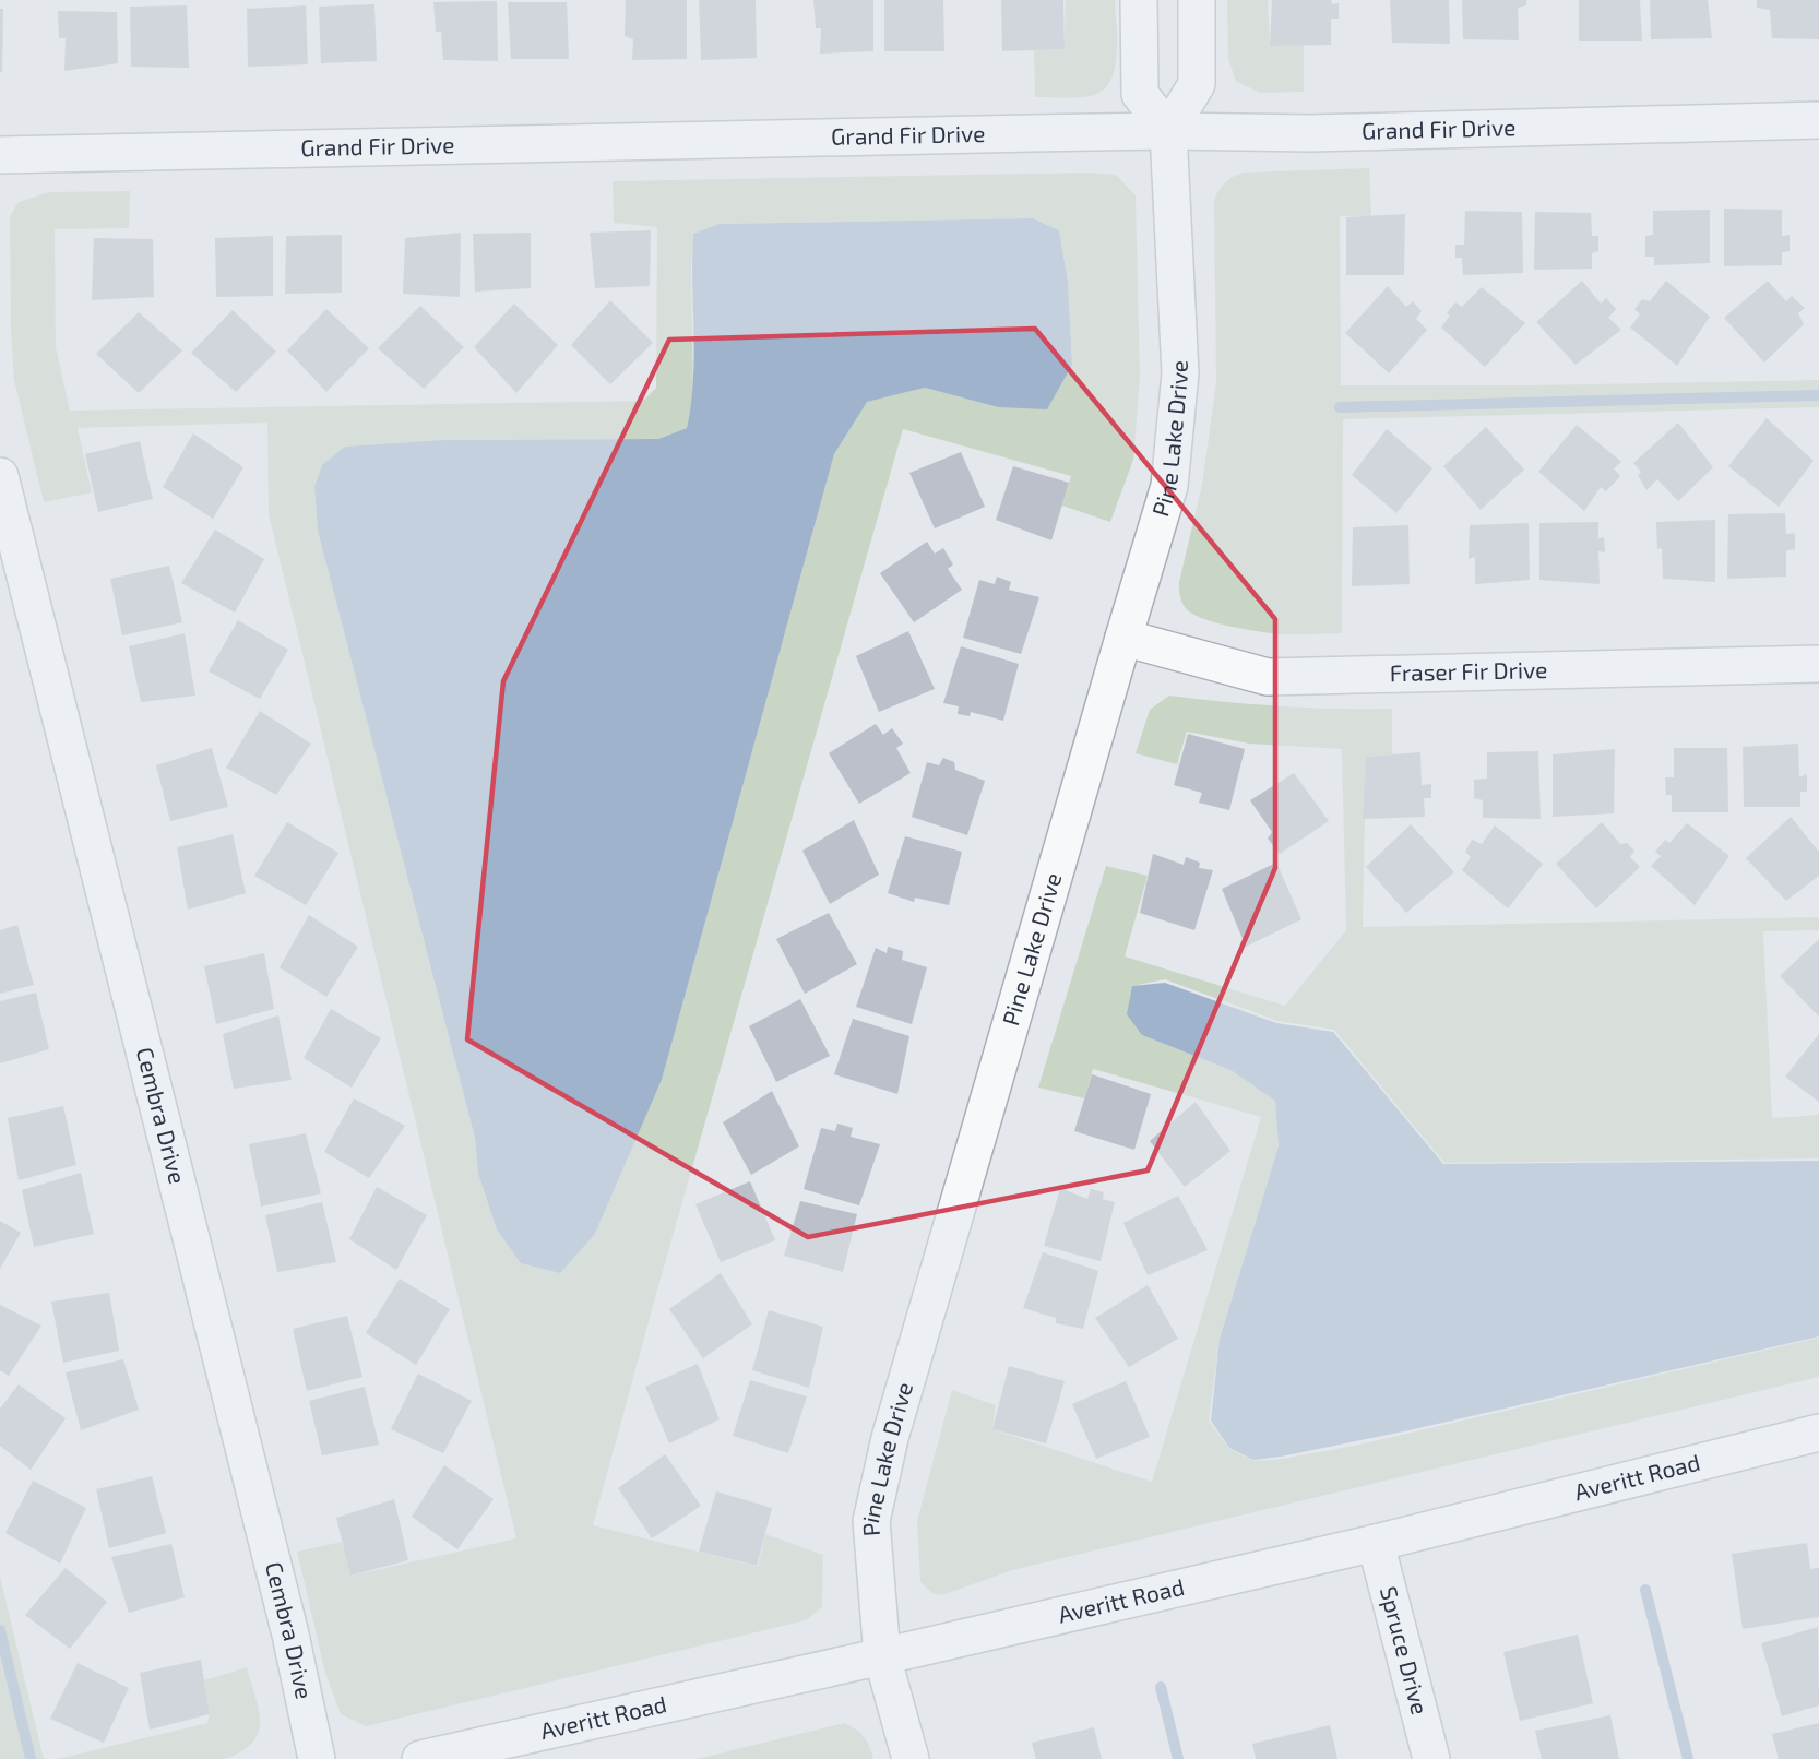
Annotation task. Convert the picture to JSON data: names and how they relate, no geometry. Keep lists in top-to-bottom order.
{
  "streets": {
    "street": [
      "Grand Fir Drive",
      "Pine Lake Drive",
      "Fraser Fir Drive",
      "Cembra Drive",
      "Averitt Road",
      "Spruce Drive"
    ]
  },
  "crossings": [
    ["Grand Fir Drive", "Pine Lake Drive"],
    ["Pine Lake Drive", "Fraser Fir Drive"],
    ["Pine Lake Drive", "Averitt Road"],
    ["Averitt Road", "Spruce Drive"]
  ]
}
